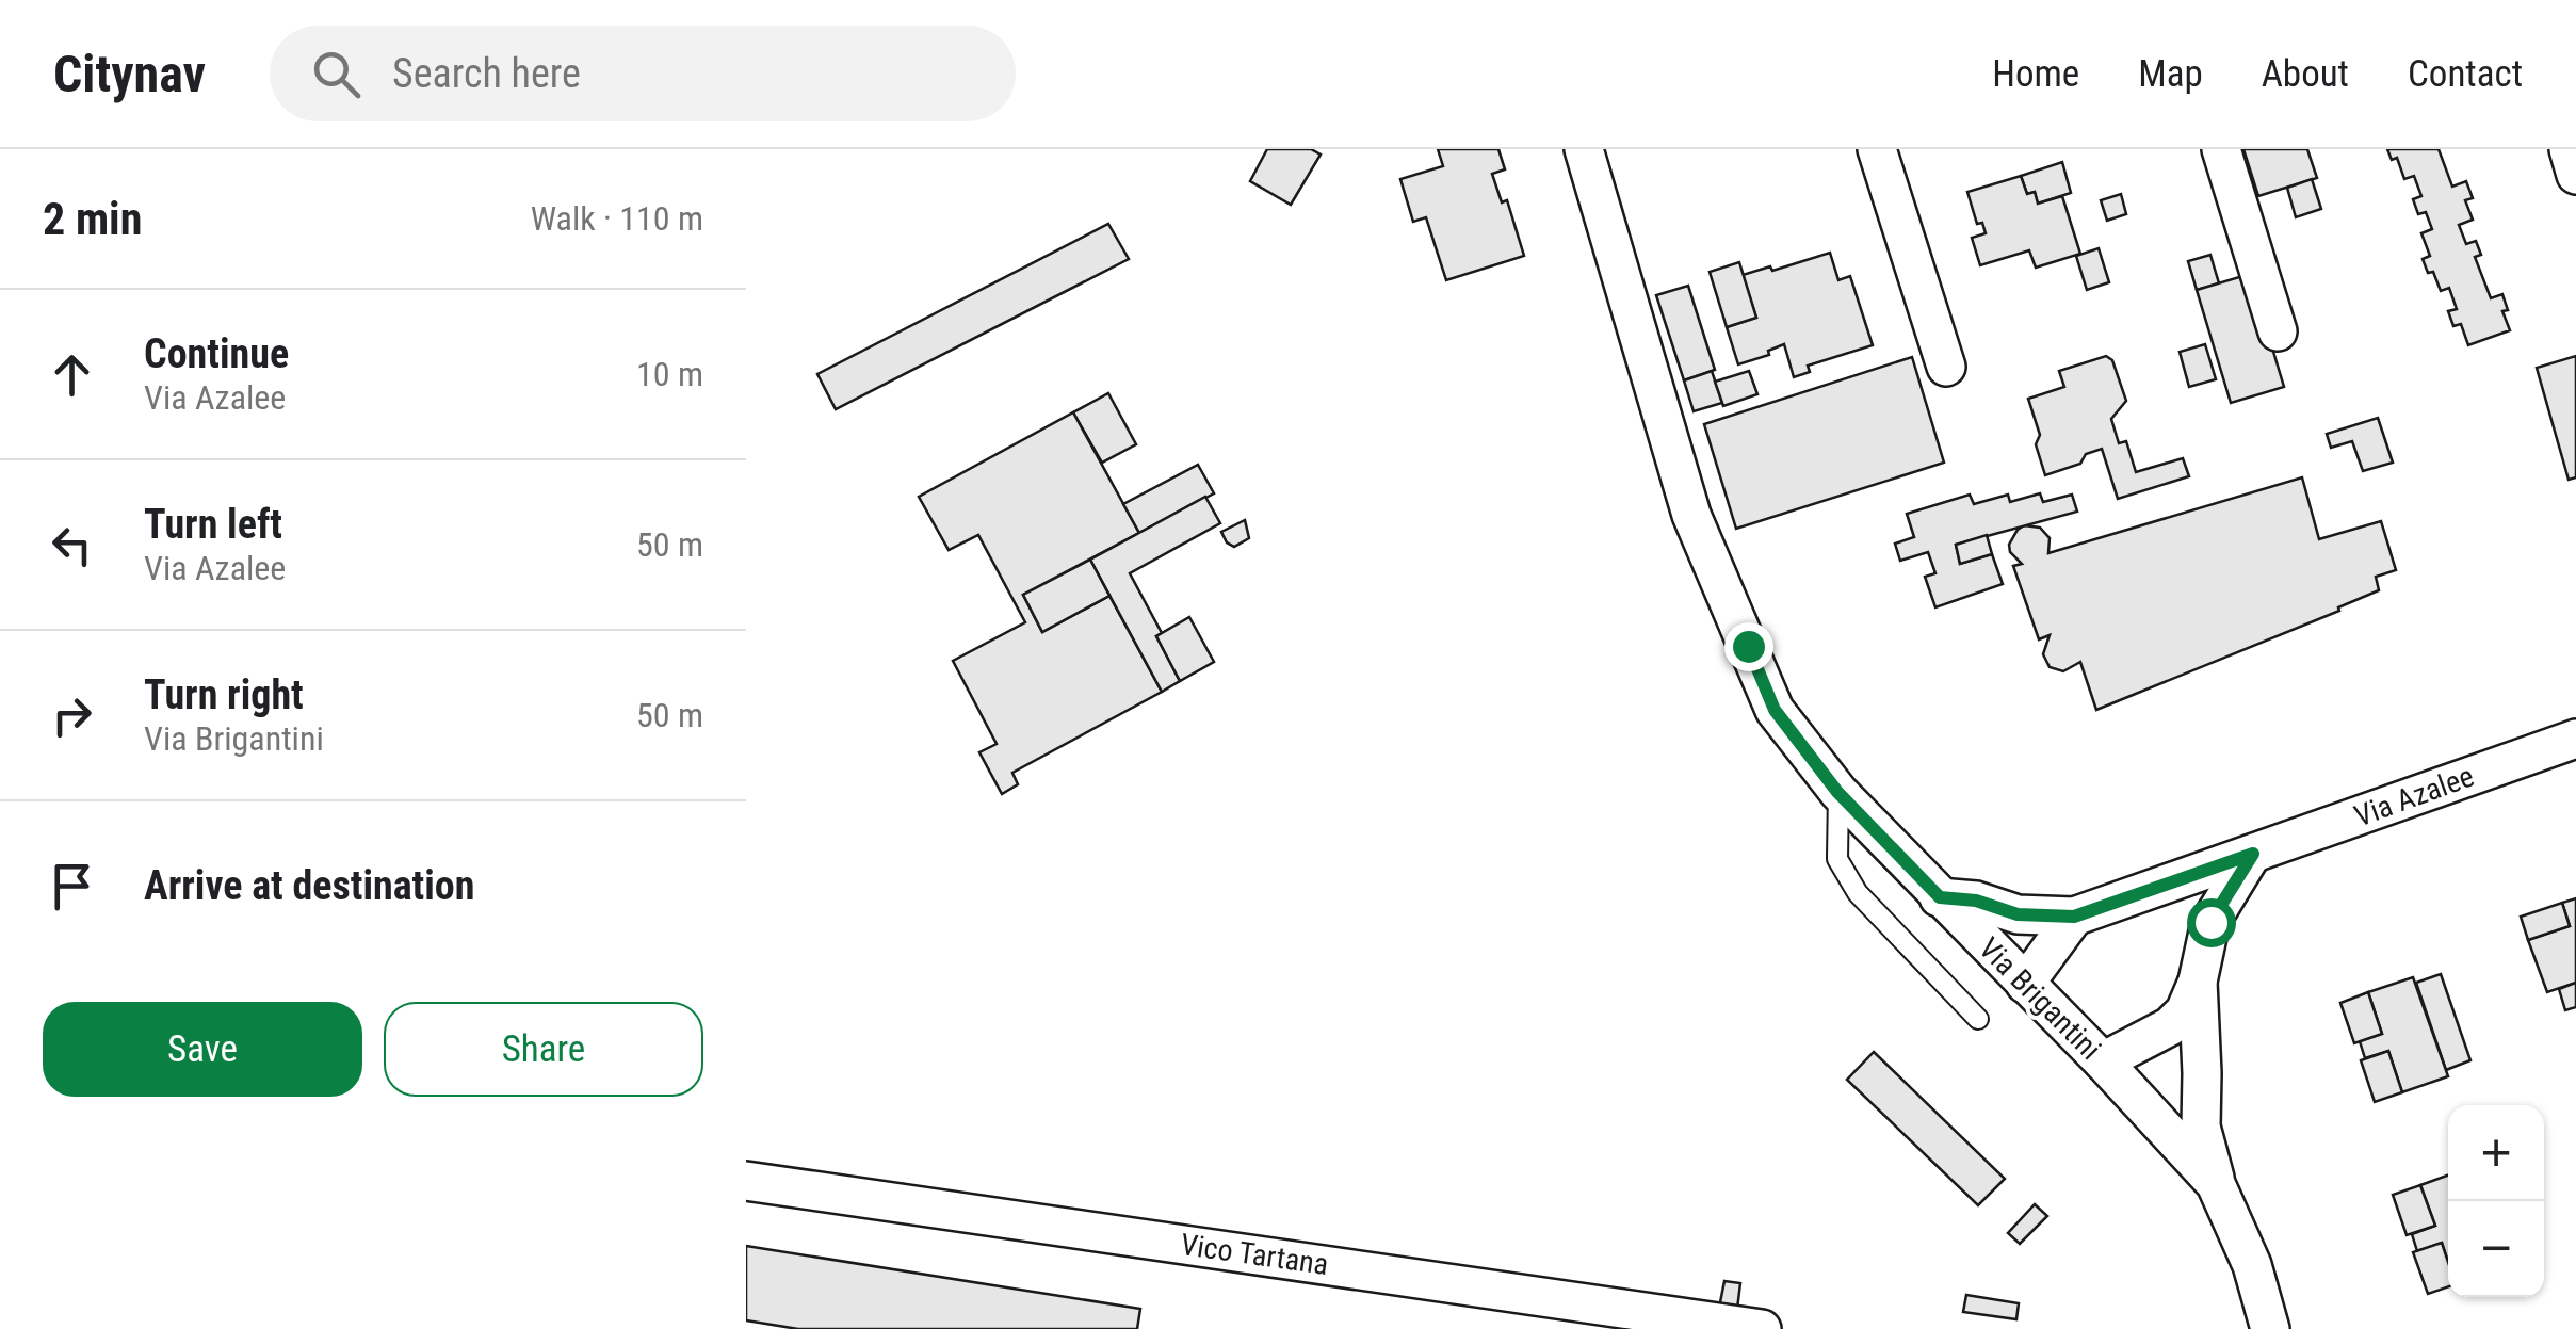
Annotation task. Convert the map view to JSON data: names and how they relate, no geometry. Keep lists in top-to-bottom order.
{
  "streets": {
    "street": ["Via Azalee", "Via Brigantini", "Vico Tartana"]
  },
  "crossings": [
    ["Via Azalee", "Via Brigantini"]
  ],
  "page": {
    "header": "Citynav",
    "search": "Search here",
    "nav": [
      "Home",
      "Map",
      "About",
      "Contact"
    ],
    "heading": ["2 min", "Walk · 110 m"],
    "list": [
      ["Continue", "Via Azalee", "10 m"],
      ["Turn left", "Via Azalee", "50 m"],
      ["Turn right", "Via Brigantini", "50 m"],
      "Arrive at destination"
    ],
    "buttons": ["Save", "Share"],
    "map_buttons": ["+", "−"]
  }
}
